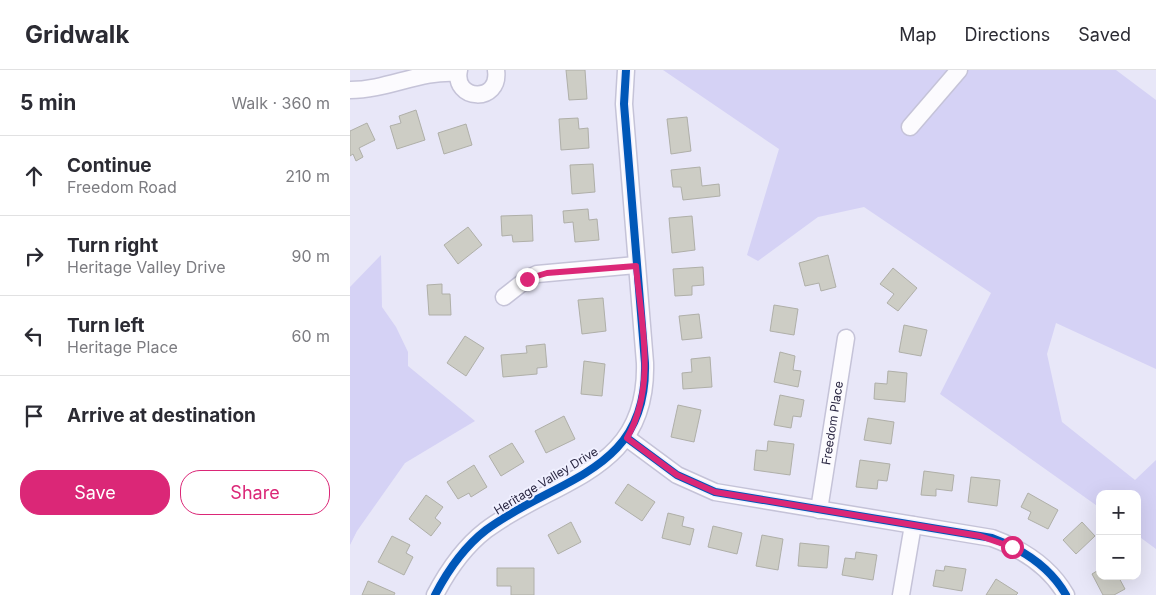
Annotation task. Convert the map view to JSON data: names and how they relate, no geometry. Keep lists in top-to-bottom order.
{
  "streets": {
    "street": ["Freedom Place", "Heritage Valley Drive"]
  },
  "page": {
    "header": "Gridwalk",
    "nav": ["Map", "Directions", "Saved"],
    "heading": ["5 min", "Walk · 360 m"],
    "list": [
      ["Continue", "Freedom Road", "210 m"],
      ["Turn right", "Heritage Valley Drive", "90 m"],
      ["Turn left", "Heritage Place", "60 m"],
      "Arrive at destination"
    ],
    "buttons": ["Save", "Share"],
    "map_buttons": ["+", "−"]
  }
}
